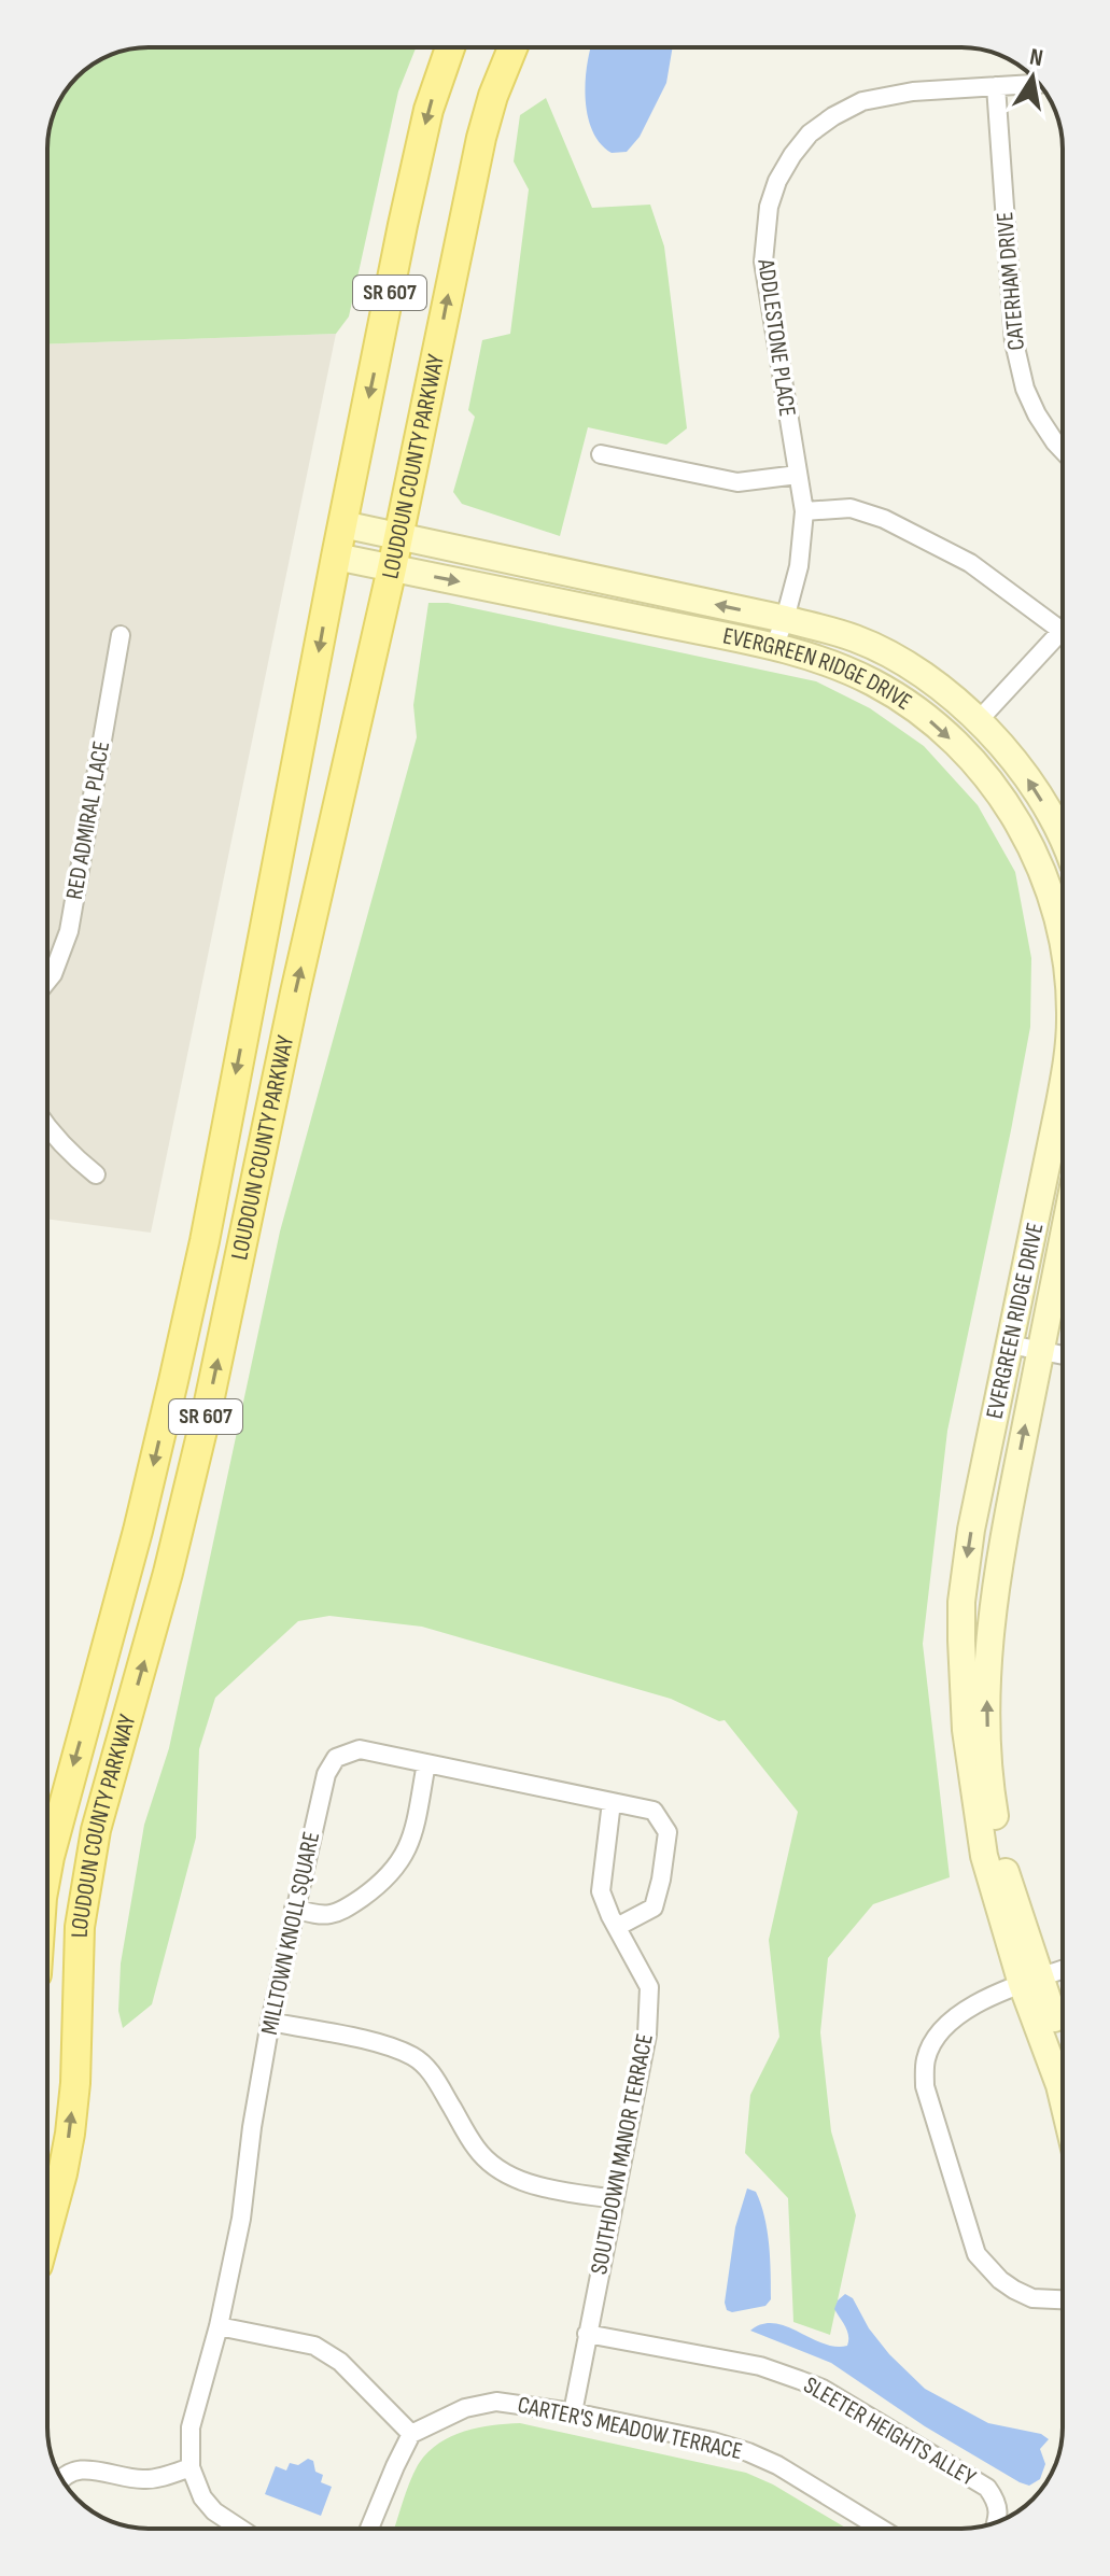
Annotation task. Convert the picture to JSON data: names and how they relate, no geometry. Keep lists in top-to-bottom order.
{
  "streets": {
    "main road": ["SR 607", "LOUDOUN COUNTY PARKWAY"],
    "street": [
      "CATERHAM DRIVE",
      "ADDLESTONE PLACE",
      "EVERGREEN RIDGE DRIVE",
      "RED ADMIRAL PLACE",
      "MILLTOWN KNOLL SQUARE",
      "SOUTHDOWN MANOR TERRACE",
      "CARTER'S MEADOW TERRACE",
      "SLEETER HEIGHTS ALLEY"
    ]
  },
  "crossings": [
    ["CATERHAM DRIVE", "ADDLESTONE PLACE"],
    ["ADDLESTONE PLACE", "EVERGREEN RIDGE DRIVE"],
    ["LOUDOUN COUNTY PARKWAY", "EVERGREEN RIDGE DRIVE"],
    ["MILLTOWN KNOLL SQUARE", "SOUTHDOWN MANOR TERRACE"],
    ["SOUTHDOWN MANOR TERRACE", "CARTER'S MEADOW TERRACE"],
    ["SOUTHDOWN MANOR TERRACE", "SLEETER HEIGHTS ALLEY"]
  ],
  "north": "top"
}
